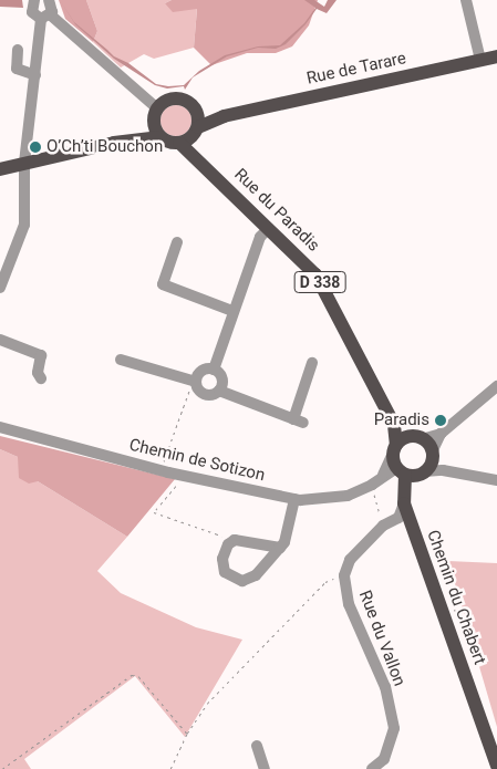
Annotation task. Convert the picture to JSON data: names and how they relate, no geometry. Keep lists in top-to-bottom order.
{
  "streets": {
    "main road": [
      "Rue de Tarare",
      "Rue du Paradis",
      "D 338",
      "Chemin du Chabert"
    ],
    "street": ["Chemin de Sotizon", "Rue du Vallon"]
  },
  "crossings": [
    ["Rue de Tarare", "Rue du Paradis"],
    ["Rue du Paradis", "Chemin de Sotizon"],
    ["Rue du Paradis", "Chemin du Chabert"],
    ["Chemin de Sotizon", "Chemin du Chabert"],
    ["Chemin du Chabert", "Rue du Vallon"]
  ],
  "places": ["O’Ch’ti Bouchon", "Paradis"]
}
